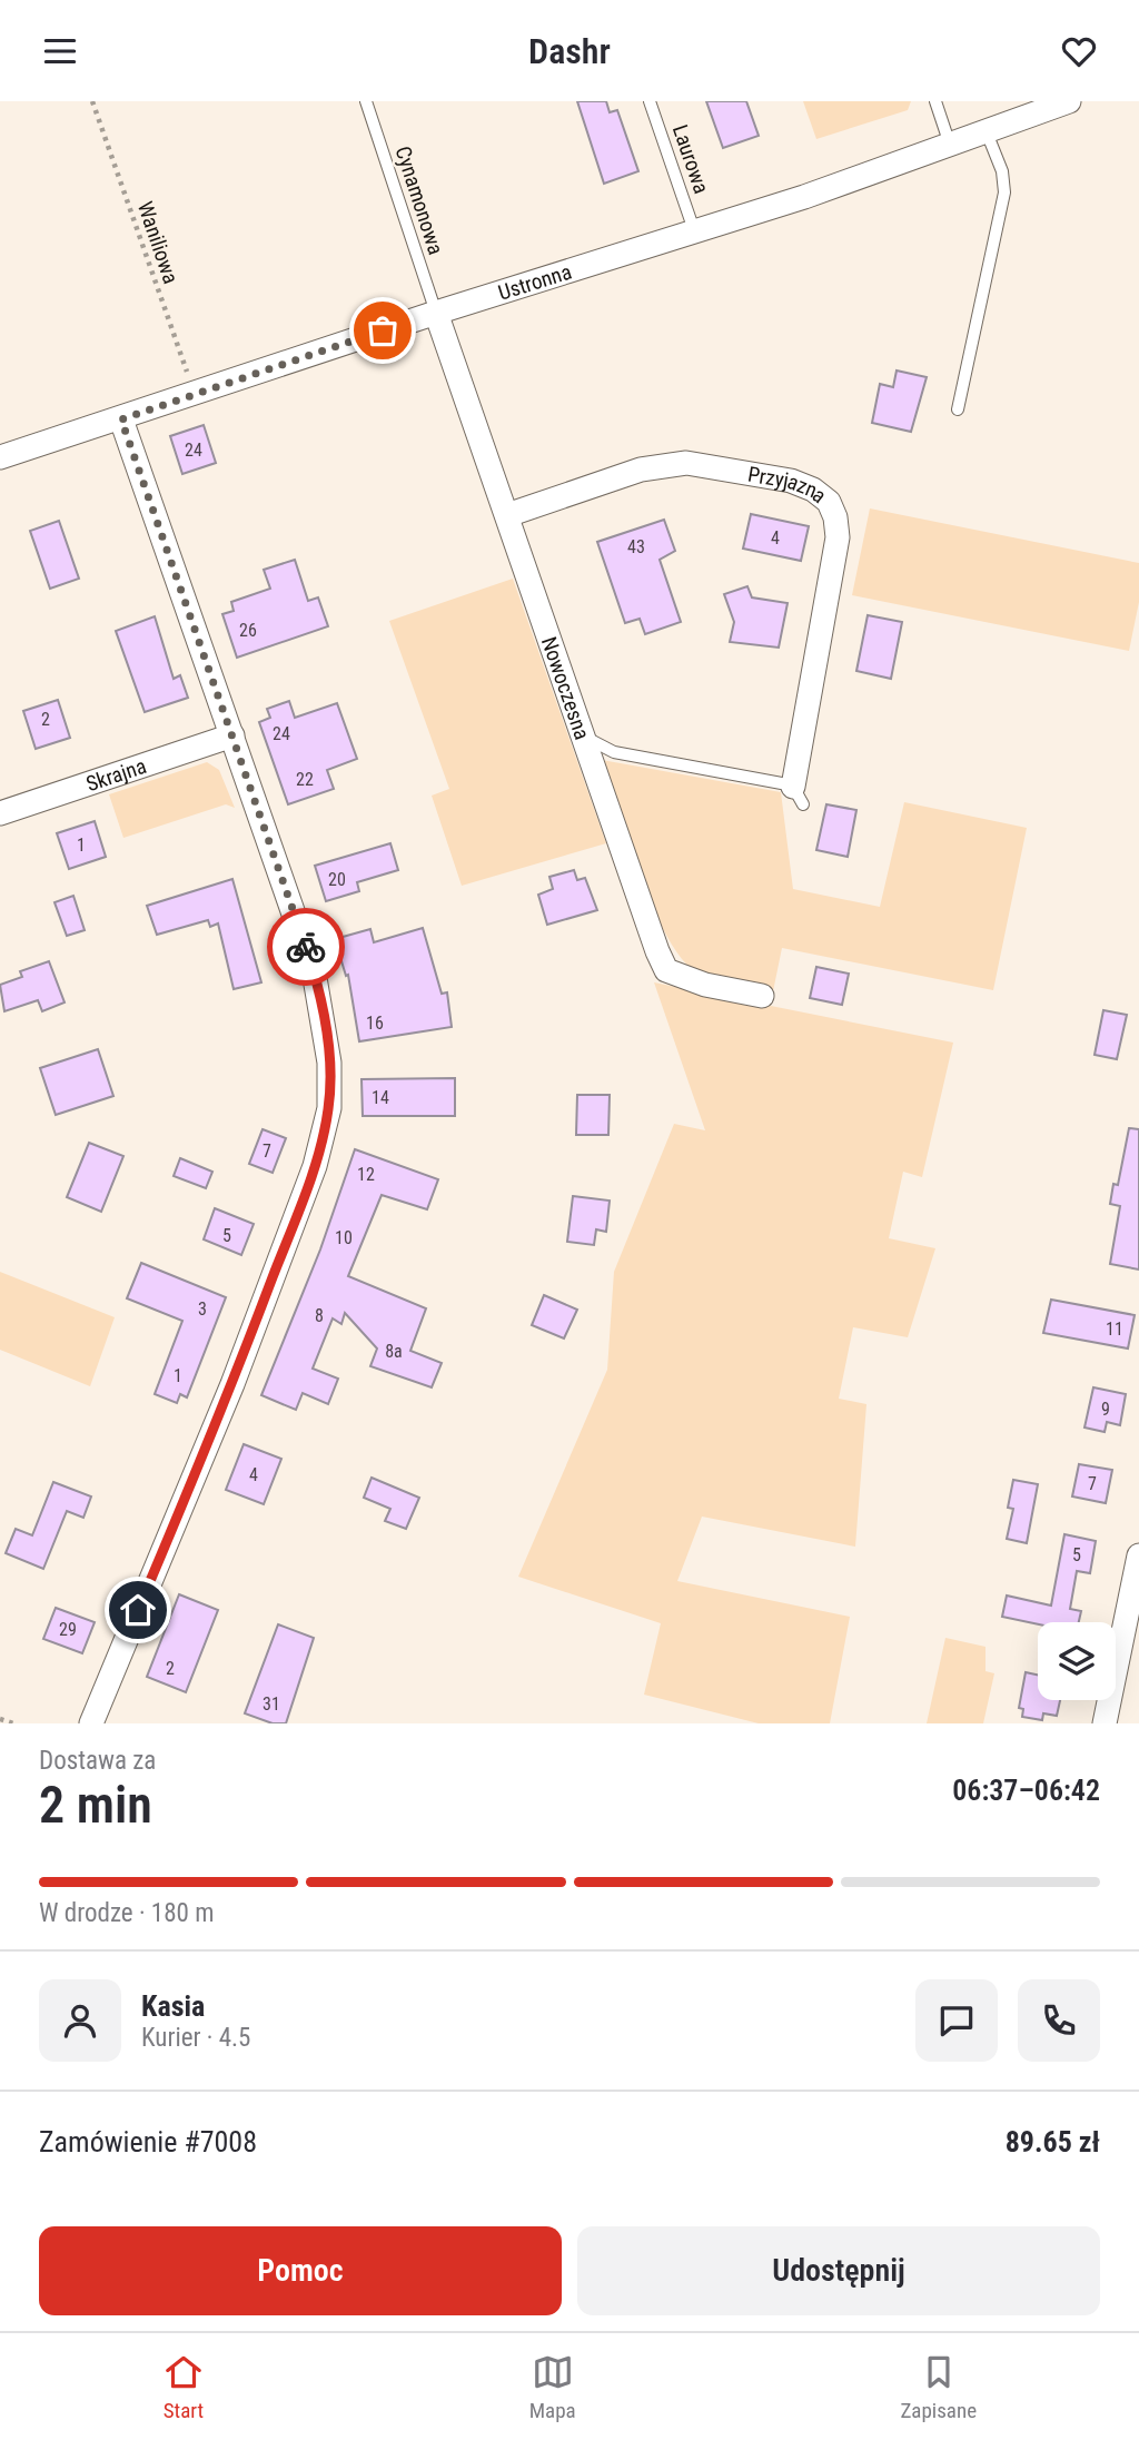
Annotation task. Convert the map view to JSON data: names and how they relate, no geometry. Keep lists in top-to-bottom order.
{
  "streets": {
    "street": [
      "Ustronna",
      "Przyjazna",
      "Nowoczesna",
      "Skrajna"
    ],
    "lane": ["Laurowa", "Cynamonowa"],
    "path": ["Waniliowa"]
  },
  "crossings": [
    ["Laurowa", "Ustronna"],
    ["Cynamonowa", "Ustronna"],
    ["Cynamonowa", "Nowoczesna"],
    ["Waniliowa", "Ustronna"],
    ["Ustronna", "Nowoczesna"],
    ["Przyjazna", "Nowoczesna"]
  ],
  "house_numbers": [
    "24",
    "4",
    "43",
    "26",
    "2",
    "24",
    "22",
    "1",
    "20",
    "16",
    "14",
    "7",
    "12",
    "5",
    "10",
    "3",
    "8",
    "11",
    "8a",
    "1",
    "9",
    "4",
    "7",
    "5",
    "29",
    "2",
    "31"
  ],
  "page": {
    "header": "Dashr",
    "heading": ["2 min", "Dostawa za", "06:37–06:42"],
    "panel": [
      "Kasia",
      "Kurier · 4.5",
      "Zamówienie #7008",
      "89.65 zł"
    ],
    "bar": "W drodze · 180 m",
    "buttons": ["Pomoc", "Udostępnij"],
    "tabs": ["Start", "Mapa", "Zapisane"]
  }
}
